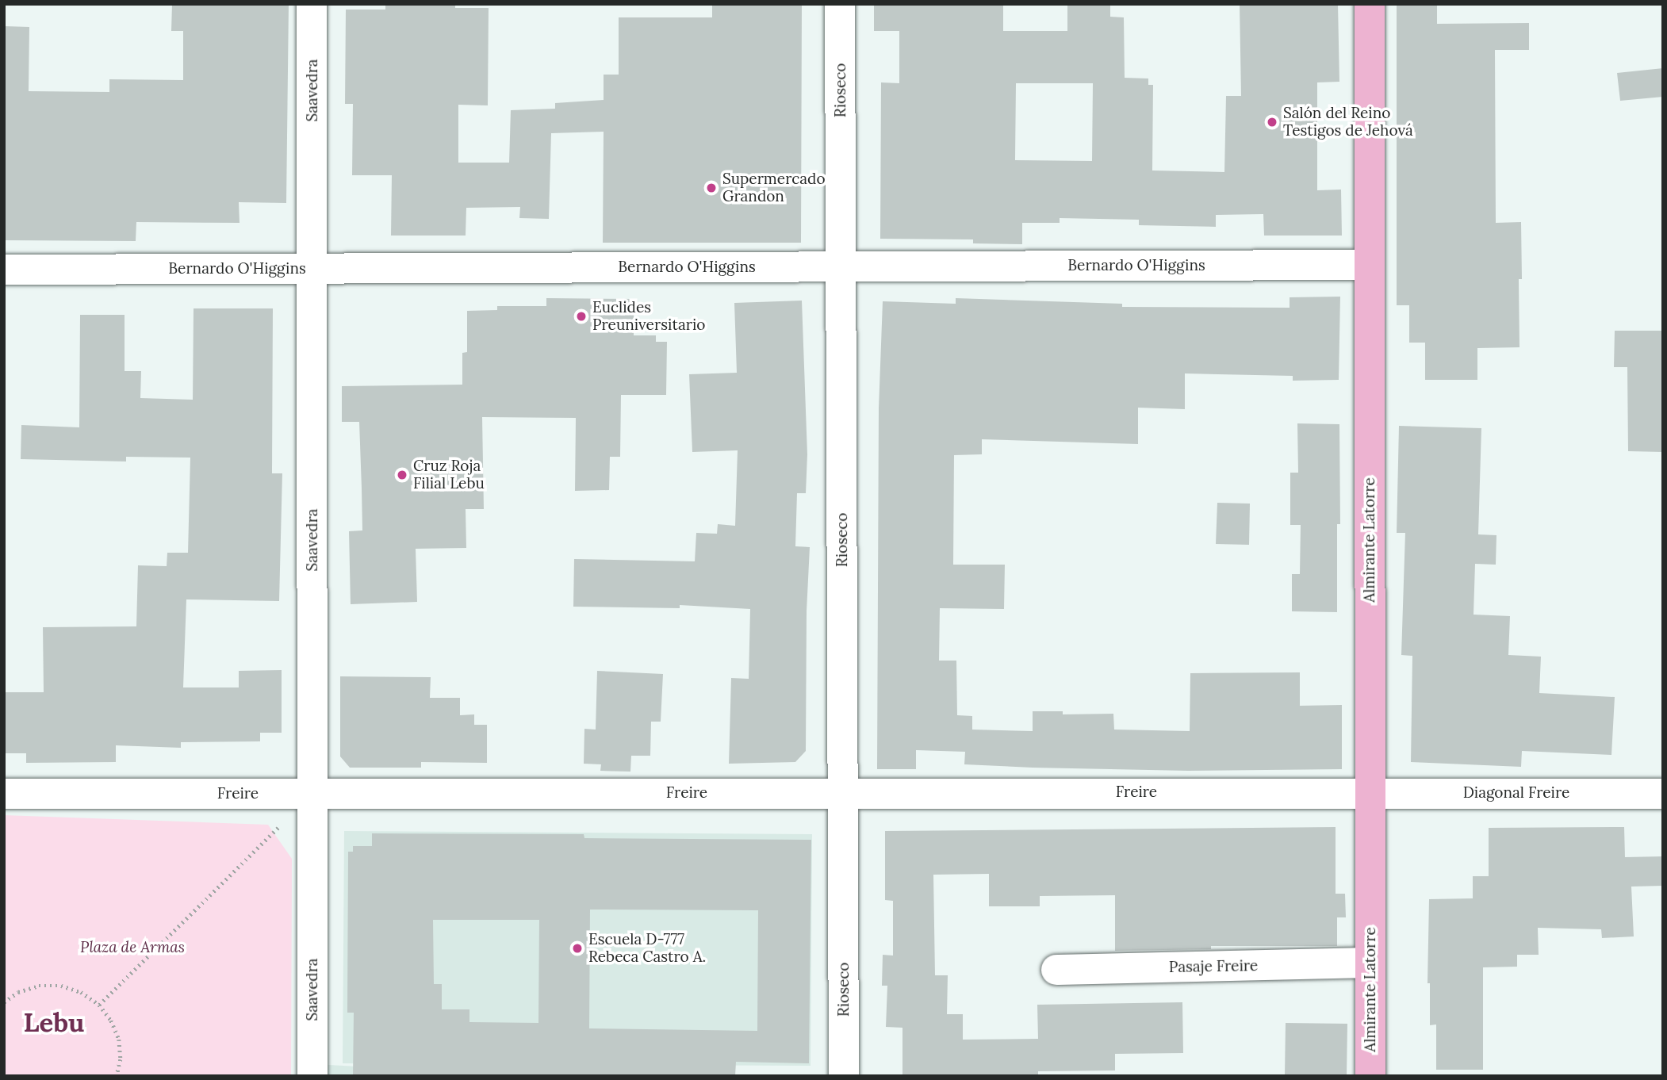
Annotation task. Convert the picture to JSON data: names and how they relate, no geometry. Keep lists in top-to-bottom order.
{
  "streets": {
    "main road": ["Almirante Latorre"],
    "street": [
      "Saavedra",
      "Rioseco",
      "Bernardo O'Higgins",
      "Freire",
      "Diagonal Freire",
      "Pasaje Freire"
    ]
  },
  "crossings": [
    ["Saavedra", "Bernardo O'Higgins"],
    ["Saavedra", "Freire"],
    ["Rioseco", "Bernardo O'Higgins"],
    ["Rioseco", "Freire"],
    ["Bernardo O'Higgins", "Almirante Latorre"],
    ["Almirante Latorre", "Freire"],
    ["Almirante Latorre", "Diagonal Freire"],
    ["Almirante Latorre", "Pasaje Freire"],
    ["Freire", "Diagonal Freire"]
  ],
  "districts": ["Lebu"],
  "parks": ["Plaza de Armas"],
  "places": [
    "Salón del Reino Testigos de Jehová",
    "Supermercado Grandon",
    "Euclides Preuniversitario",
    "Cruz Roja Filial Lebu",
    "Escuela D-777 Rebeca Castro A."
  ]
}
